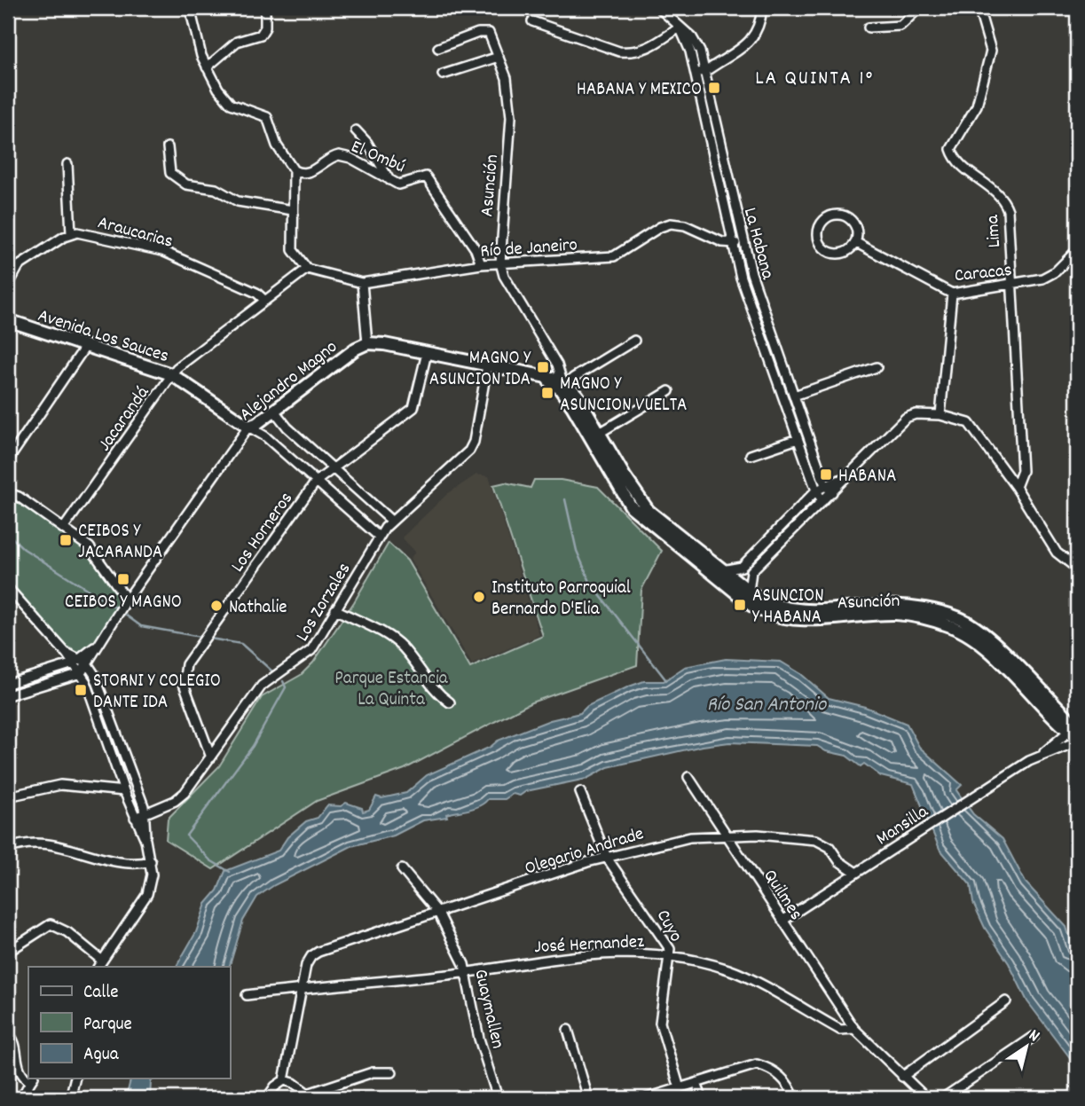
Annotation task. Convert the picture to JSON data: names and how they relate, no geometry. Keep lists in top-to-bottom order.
{
  "streets": {
    "main road": ["Asunción", "Avenida Los Sauces", "Alejandro Magno"],
    "street": [
      "El Ombú",
      "Araucarias",
      "Lima",
      "La Habana",
      "Río de Janeiro",
      "Caracas",
      "Jacarandá",
      "Los Horneros",
      "Los Zorzales",
      "Mansilla",
      "Olegario Andrade",
      "Quilmes",
      "Cuyo",
      "José Hernandez",
      "Guaymallen"
    ]
  },
  "crossings": [
    ["El Ombú", "Río de Janeiro"],
    ["Asunción", "Río de Janeiro"],
    ["Asunción", "Mansilla"],
    ["Araucarias", "Jacarandá"],
    ["Lima", "Caracas"],
    ["Río de Janeiro", "Jacarandá"],
    ["Avenida Los Sauces", "Alejandro Magno"],
    ["Avenida Los Sauces", "Jacarandá"],
    ["Los Horneros", "Los Zorzales"],
    ["Mansilla", "Olegario Andrade"],
    ["Mansilla", "Quilmes"],
    ["Olegario Andrade", "Quilmes"],
    ["Olegario Andrade", "Cuyo"],
    ["Olegario Andrade", "José Hernandez"],
    ["Olegario Andrade", "Guaymallen"],
    ["Quilmes", "José Hernandez"],
    ["Cuyo", "José Hernandez"],
    ["José Hernandez", "Guaymallen"]
  ],
  "districts": ["LA QUINTA 1°"],
  "water": ["Río San Antonio"],
  "parks": ["Parque Estancia La Quinta"],
  "places": {
    "transit": [
      "HABANA Y MEXICO",
      "MAGNO Y ASUNCION IDA",
      "MAGNO Y ASUNCION VUELTA",
      "HABANA",
      "CEIBOS Y JACARANDA",
      "CEIBOS Y MAGNO",
      "ASUNCION Y HABANA",
      "STORNI Y COLEGIO DANTE IDA"
    ],
    "other": ["Instituto Parroquial Bernardo D'Elia", "Nathalie"]
  },
  "legend": ["Calle", "Parque", "Agua"],
  "north": "top right"
}
